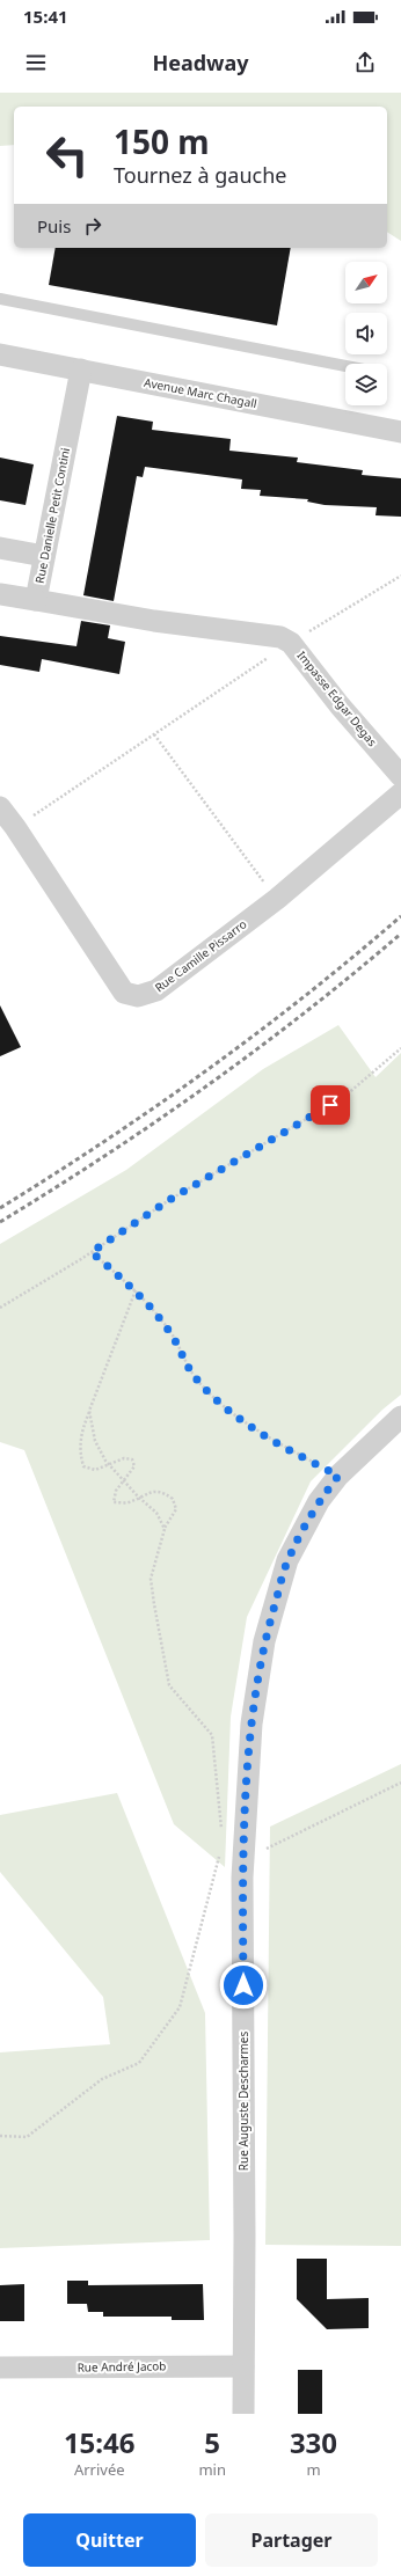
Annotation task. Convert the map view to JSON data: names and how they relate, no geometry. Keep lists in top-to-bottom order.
{
  "streets": {
    "street": [
      "Avenue Marc Chagall",
      "Rue Danielle Petit Contini",
      "Impasse Edgar Degas",
      "Rue Camille Pissarro",
      "Rue Auguste Descharmes",
      "Rue André Jacob"
    ]
  },
  "crossings": [
    ["Avenue Marc Chagall", "Rue Danielle Petit Contini"],
    ["Rue Danielle Petit Contini", "Impasse Edgar Degas"],
    ["Rue Auguste Descharmes", "Rue André Jacob"]
  ],
  "north": "top right",
  "page": {
    "status": "15:41",
    "header": "Headway",
    "turn": ["150 m", "Tournez à gauche"],
    "then": "Puis",
    "eta": [
      "15:46",
      "Arrivée",
      "5",
      "min",
      "330",
      "m"
    ],
    "buttons": ["Quitter", "Partager"]
  }
}
